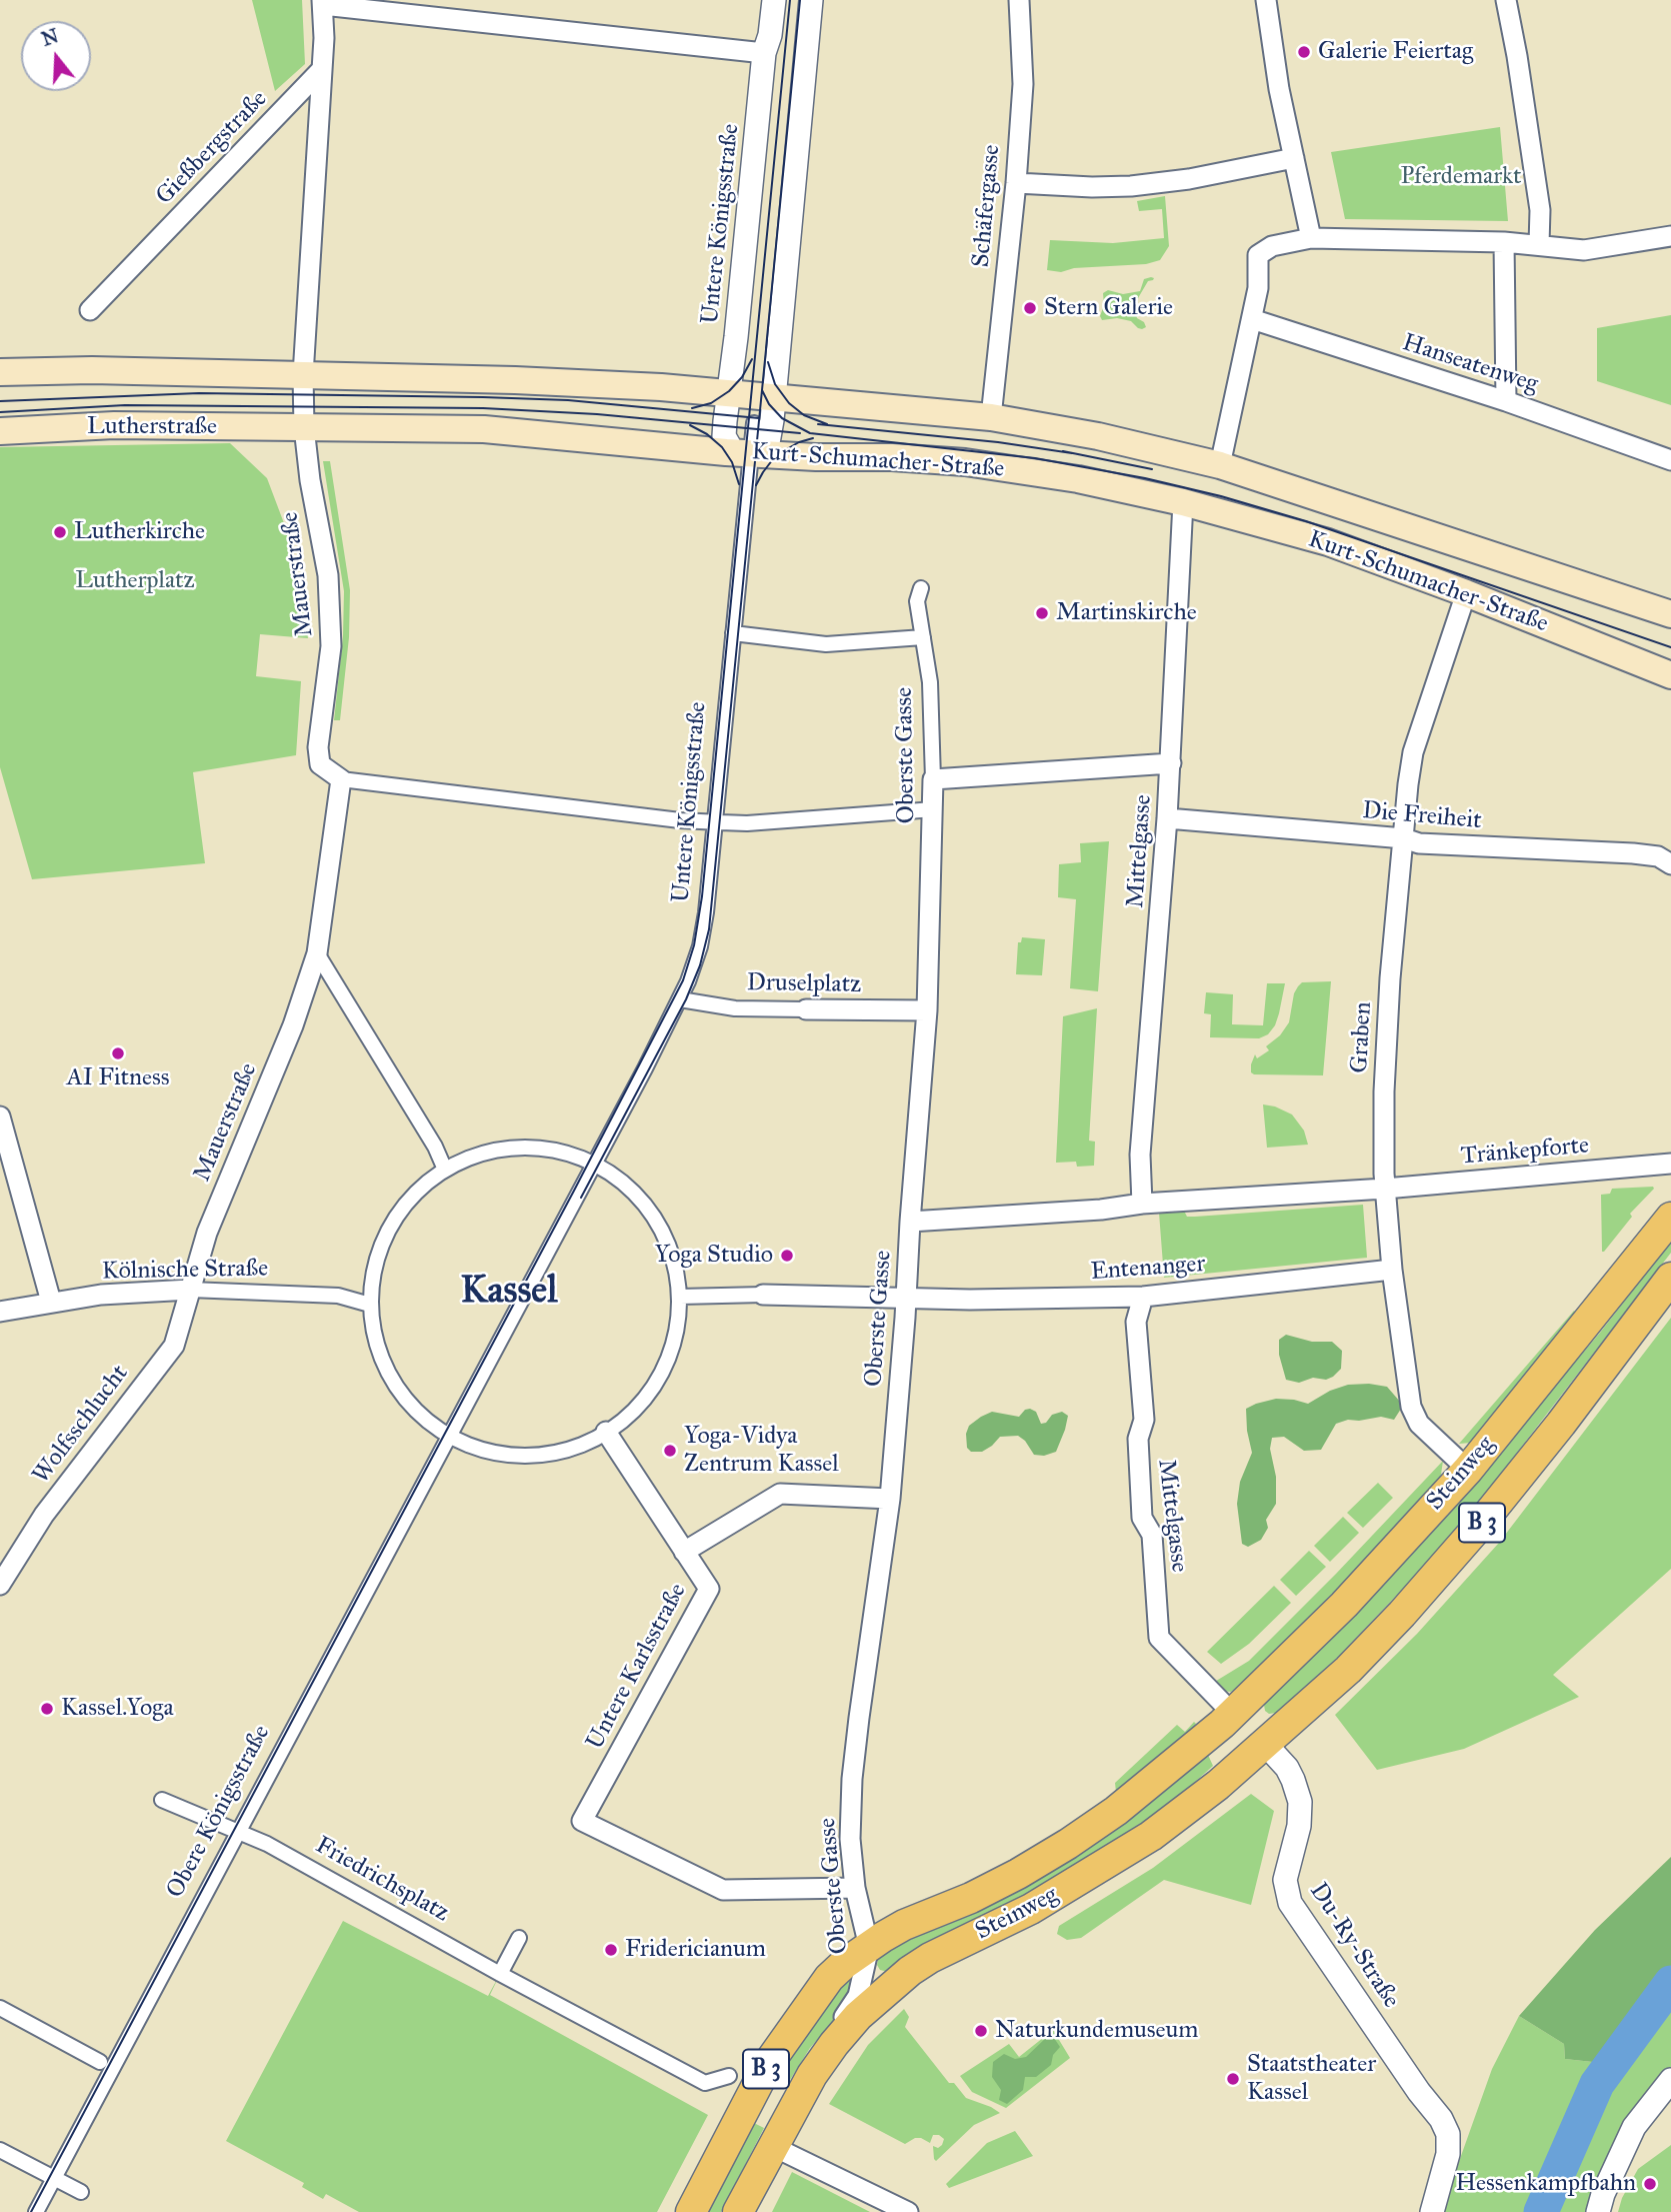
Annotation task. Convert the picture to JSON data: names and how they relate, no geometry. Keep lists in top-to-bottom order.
{
  "streets": {
    "main road": [
      "Lutherstraße",
      "Kurt-Schumacher-Straße",
      "Steinweg",
      "B 3"
    ],
    "street": [
      "Gießbergstraße",
      "Schäfergasse",
      "Untere Königsstraße",
      "Hanseatenweg",
      "Mauerstraße",
      "Oberste Gasse",
      "Die Freiheit",
      "Mittelgasse",
      "Druselplatz",
      "Graben",
      "Tränkepforte",
      "Entenanger",
      "Kölnische Straße",
      "Wolfsschlucht",
      "Untere Karlsstraße",
      "Obere Königsstraße",
      "Friedrichsplatz",
      "Du-Ry-Straße"
    ]
  },
  "crossings": [
    ["Gießbergstraße", "Mauerstraße"],
    ["Schäfergasse", "Kurt-Schumacher-Straße"],
    ["Untere Königsstraße", "Kurt-Schumacher-Straße"],
    ["Untere Königsstraße", "Druselplatz"],
    ["Untere Königsstraße", "Obere Königsstraße"],
    ["Lutherstraße", "Kurt-Schumacher-Straße"],
    ["Lutherstraße", "Mauerstraße"],
    ["Kurt-Schumacher-Straße", "Mauerstraße"],
    ["Kurt-Schumacher-Straße", "Mittelgasse"],
    ["Kurt-Schumacher-Straße", "Graben"],
    ["Mauerstraße", "Kölnische Straße"],
    ["Mauerstraße", "Wolfsschlucht"],
    ["Oberste Gasse", "Druselplatz"],
    ["Oberste Gasse", "Entenanger"],
    ["Oberste Gasse", "Steinweg"],
    ["Oberste Gasse", "B 3"],
    ["Oberste Gasse", "Untere Karlsstraße"],
    ["Die Freiheit", "Mittelgasse"],
    ["Die Freiheit", "Graben"],
    ["Mittelgasse", "Entenanger"],
    ["Mittelgasse", "Steinweg"],
    ["Graben", "Tränkepforte"],
    ["Graben", "Entenanger"],
    ["Graben", "Steinweg"],
    ["Kölnische Straße", "Wolfsschlucht"],
    ["Steinweg", "B 3"],
    ["Steinweg", "Du-Ry-Straße"],
    ["Obere Königsstraße", "Friedrichsplatz"]
  ],
  "districts": ["Kassel"],
  "parks": ["Pferdemarkt", "Lutherplatz"],
  "places": [
    "Galerie Feiertag",
    "Stern Galerie",
    "Lutherkirche",
    "Martinskirche",
    "AI Fitness",
    "Yoga Studio",
    "Yoga-Vidya Zentrum Kassel",
    "Kassel.Yoga",
    "Fridericianum",
    "Naturkundemuseum",
    "Staatstheater Kassel",
    "Hessenkampfbahn"
  ],
  "north": "top"
}
